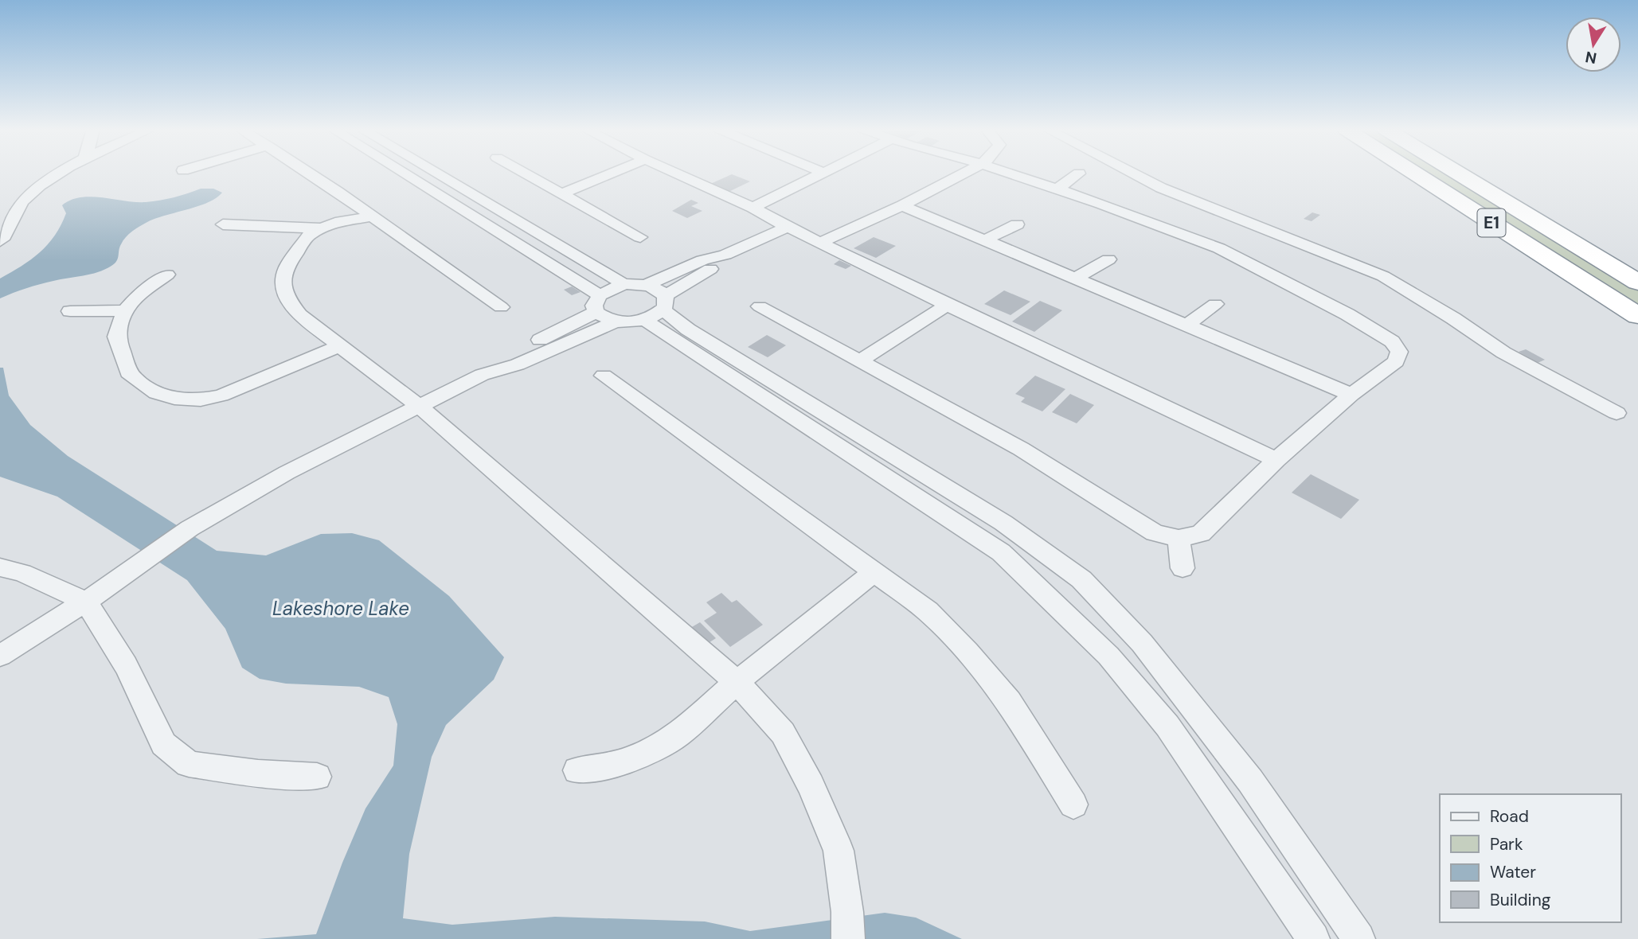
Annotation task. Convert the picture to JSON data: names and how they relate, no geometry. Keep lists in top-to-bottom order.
{
  "streets": {
    "highway": ["E1"]
  },
  "water": ["Lakeshore Lake"],
  "legend": [
    "Road",
    "Park",
    "Water",
    "Building"
  ],
  "north": "bottom"
}
